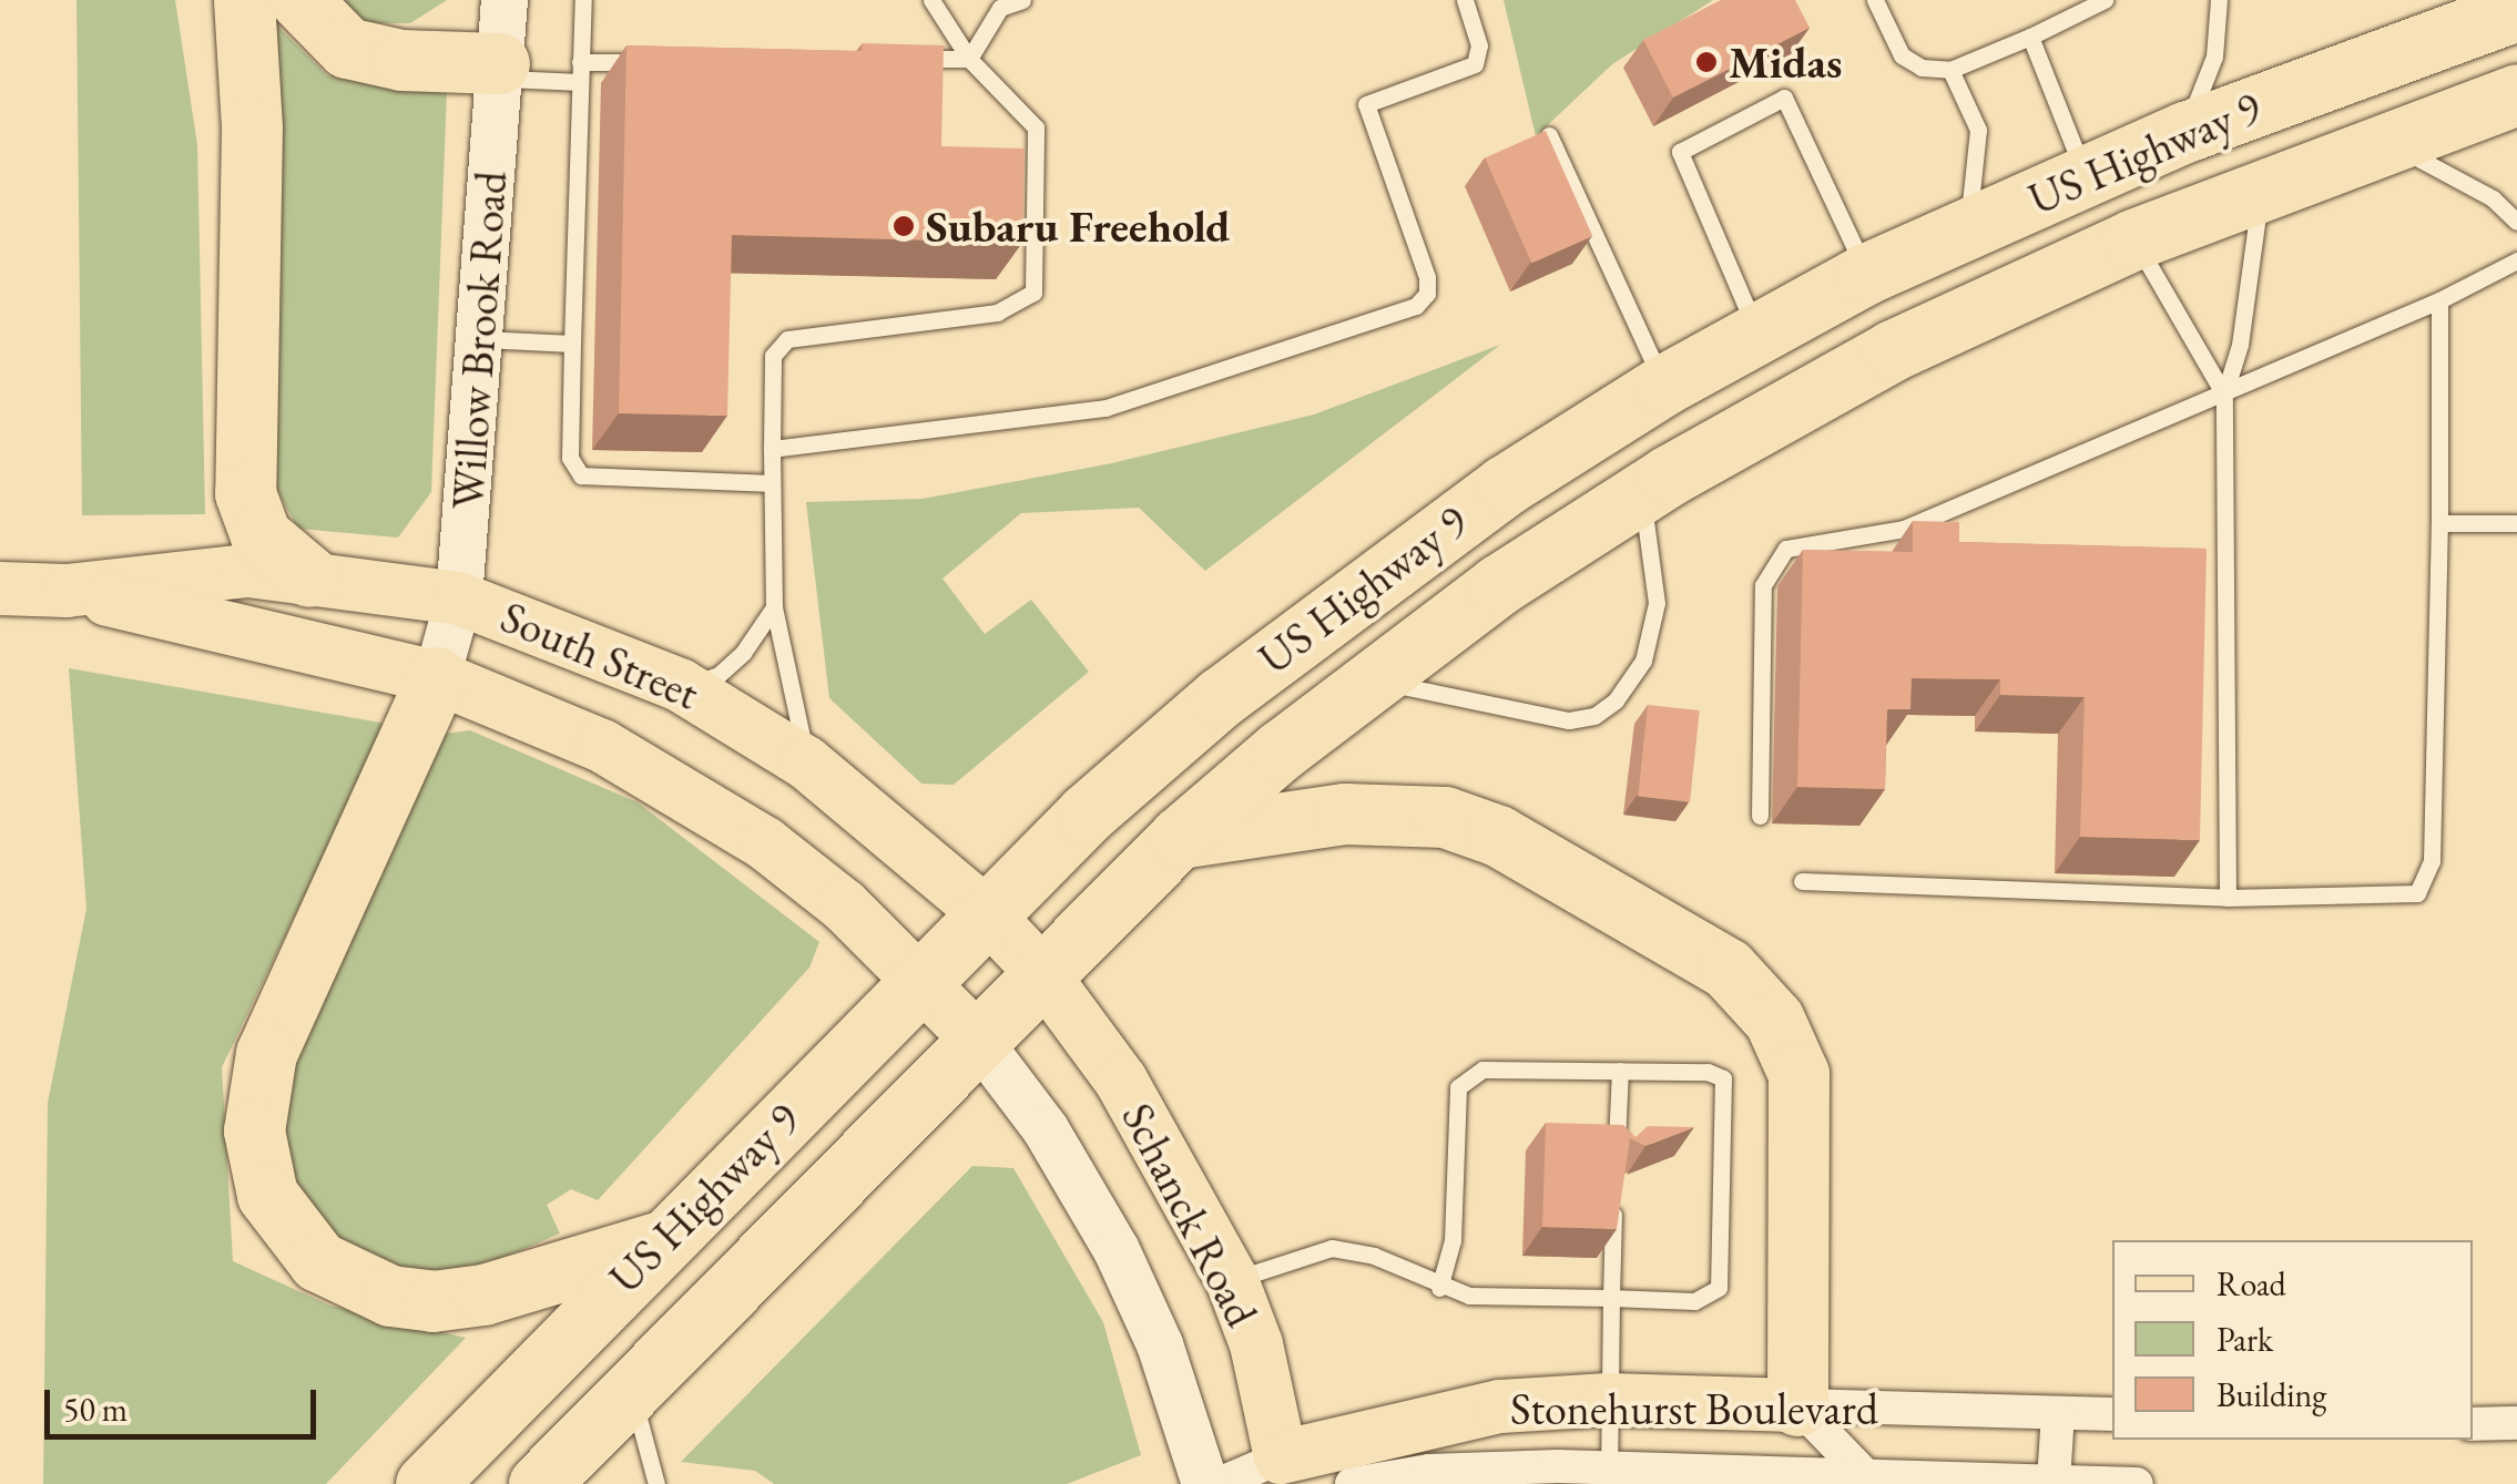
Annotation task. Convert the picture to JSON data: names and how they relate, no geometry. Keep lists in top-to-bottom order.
{
  "streets": {
    "highway": ["US Highway 9"],
    "main road": ["South Street", "Schanck Road", "Stonehurst Boulevard"],
    "street": ["Willow Brook Road"]
  },
  "crossings": [
    ["US Highway 9", "South Street"],
    ["US Highway 9", "Schanck Road"],
    ["Willow Brook Road", "South Street"],
    ["South Street", "Schanck Road"],
    ["Schanck Road", "Stonehurst Boulevard"]
  ],
  "places": ["Midas", "Subaru Freehold"],
  "legend": ["Road", "Park", "Building"],
  "scale_bar": "50 m"
}
